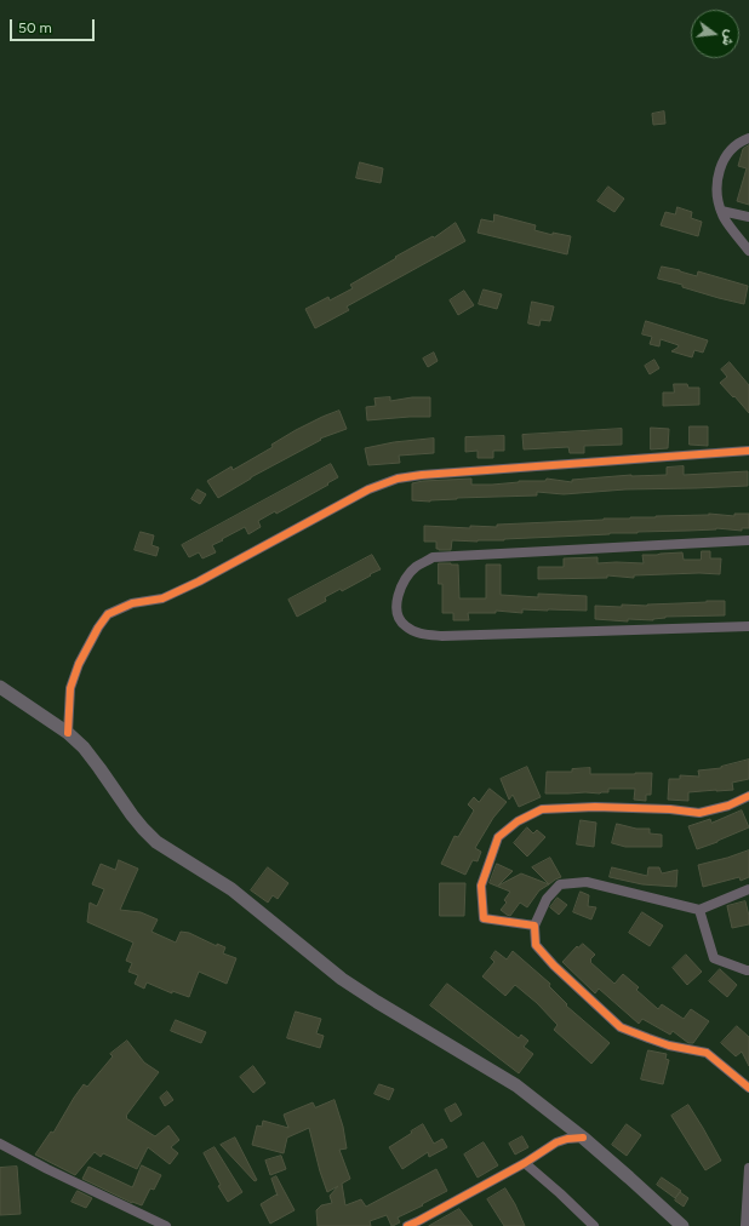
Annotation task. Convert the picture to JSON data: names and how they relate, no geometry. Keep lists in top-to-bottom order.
{
  "scale_bar": "50 m",
  "north": "right"
}
